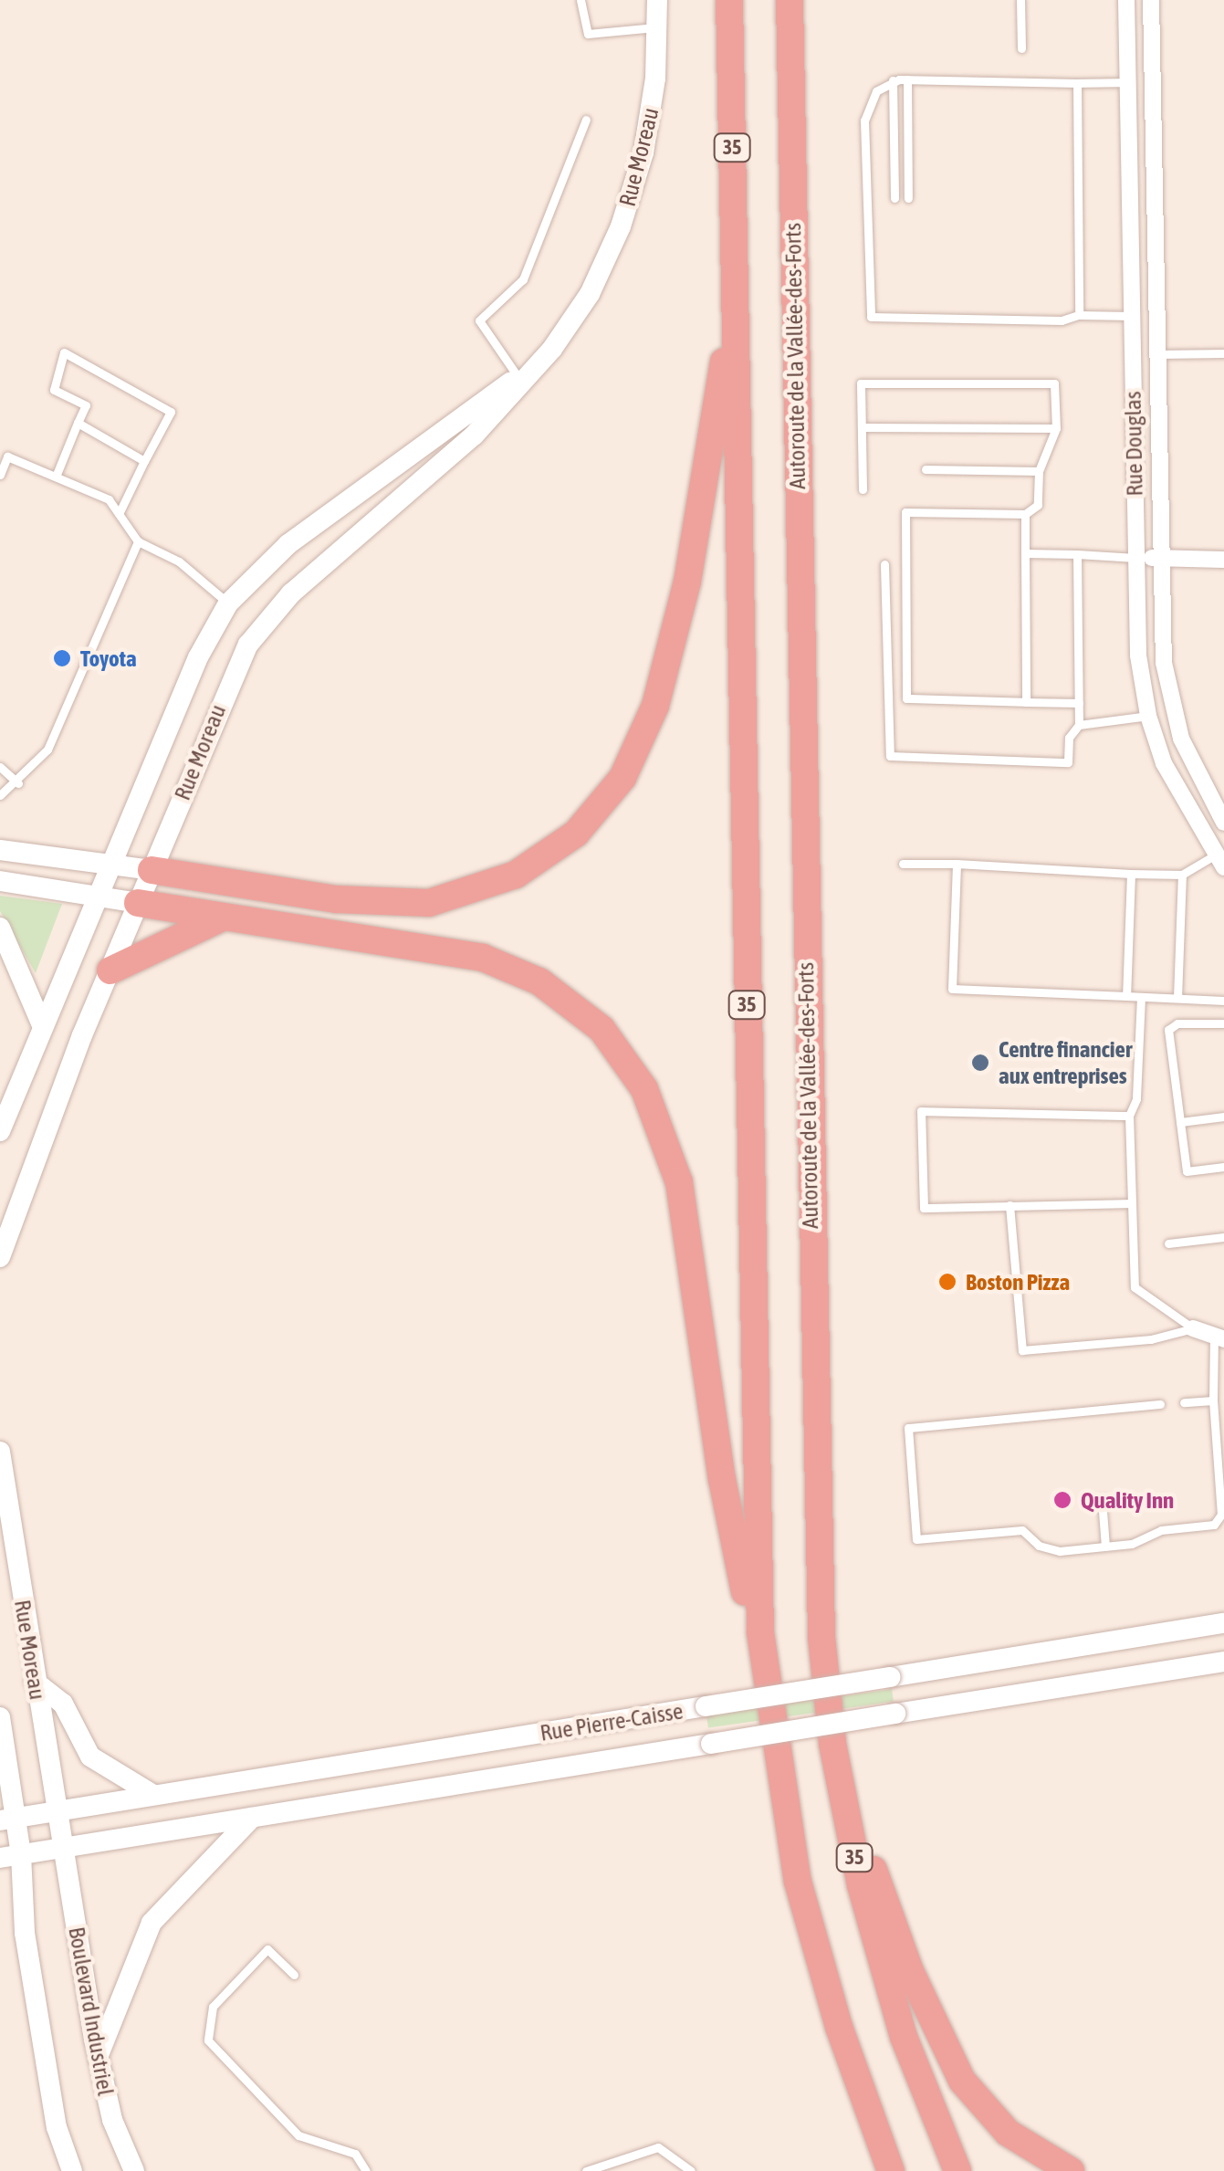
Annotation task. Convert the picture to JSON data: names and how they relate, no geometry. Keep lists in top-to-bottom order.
{
  "streets": {
    "highway": ["35", "Autoroute de la Vallée-des-Forts"],
    "main road": ["Rue Moreau", "Rue Pierre-Caisse", "Boulevard Industriel"],
    "street": ["Rue Douglas"]
  },
  "crossings": [
    ["Rue Moreau", "Rue Pierre-Caisse"],
    ["Rue Moreau", "Boulevard Industriel"],
    ["Rue Pierre-Caisse", "Boulevard Industriel"]
  ],
  "places": [
    "Toyota",
    "Centre financier aux entreprises",
    "Boston Pizza",
    "Quality Inn"
  ]
}
